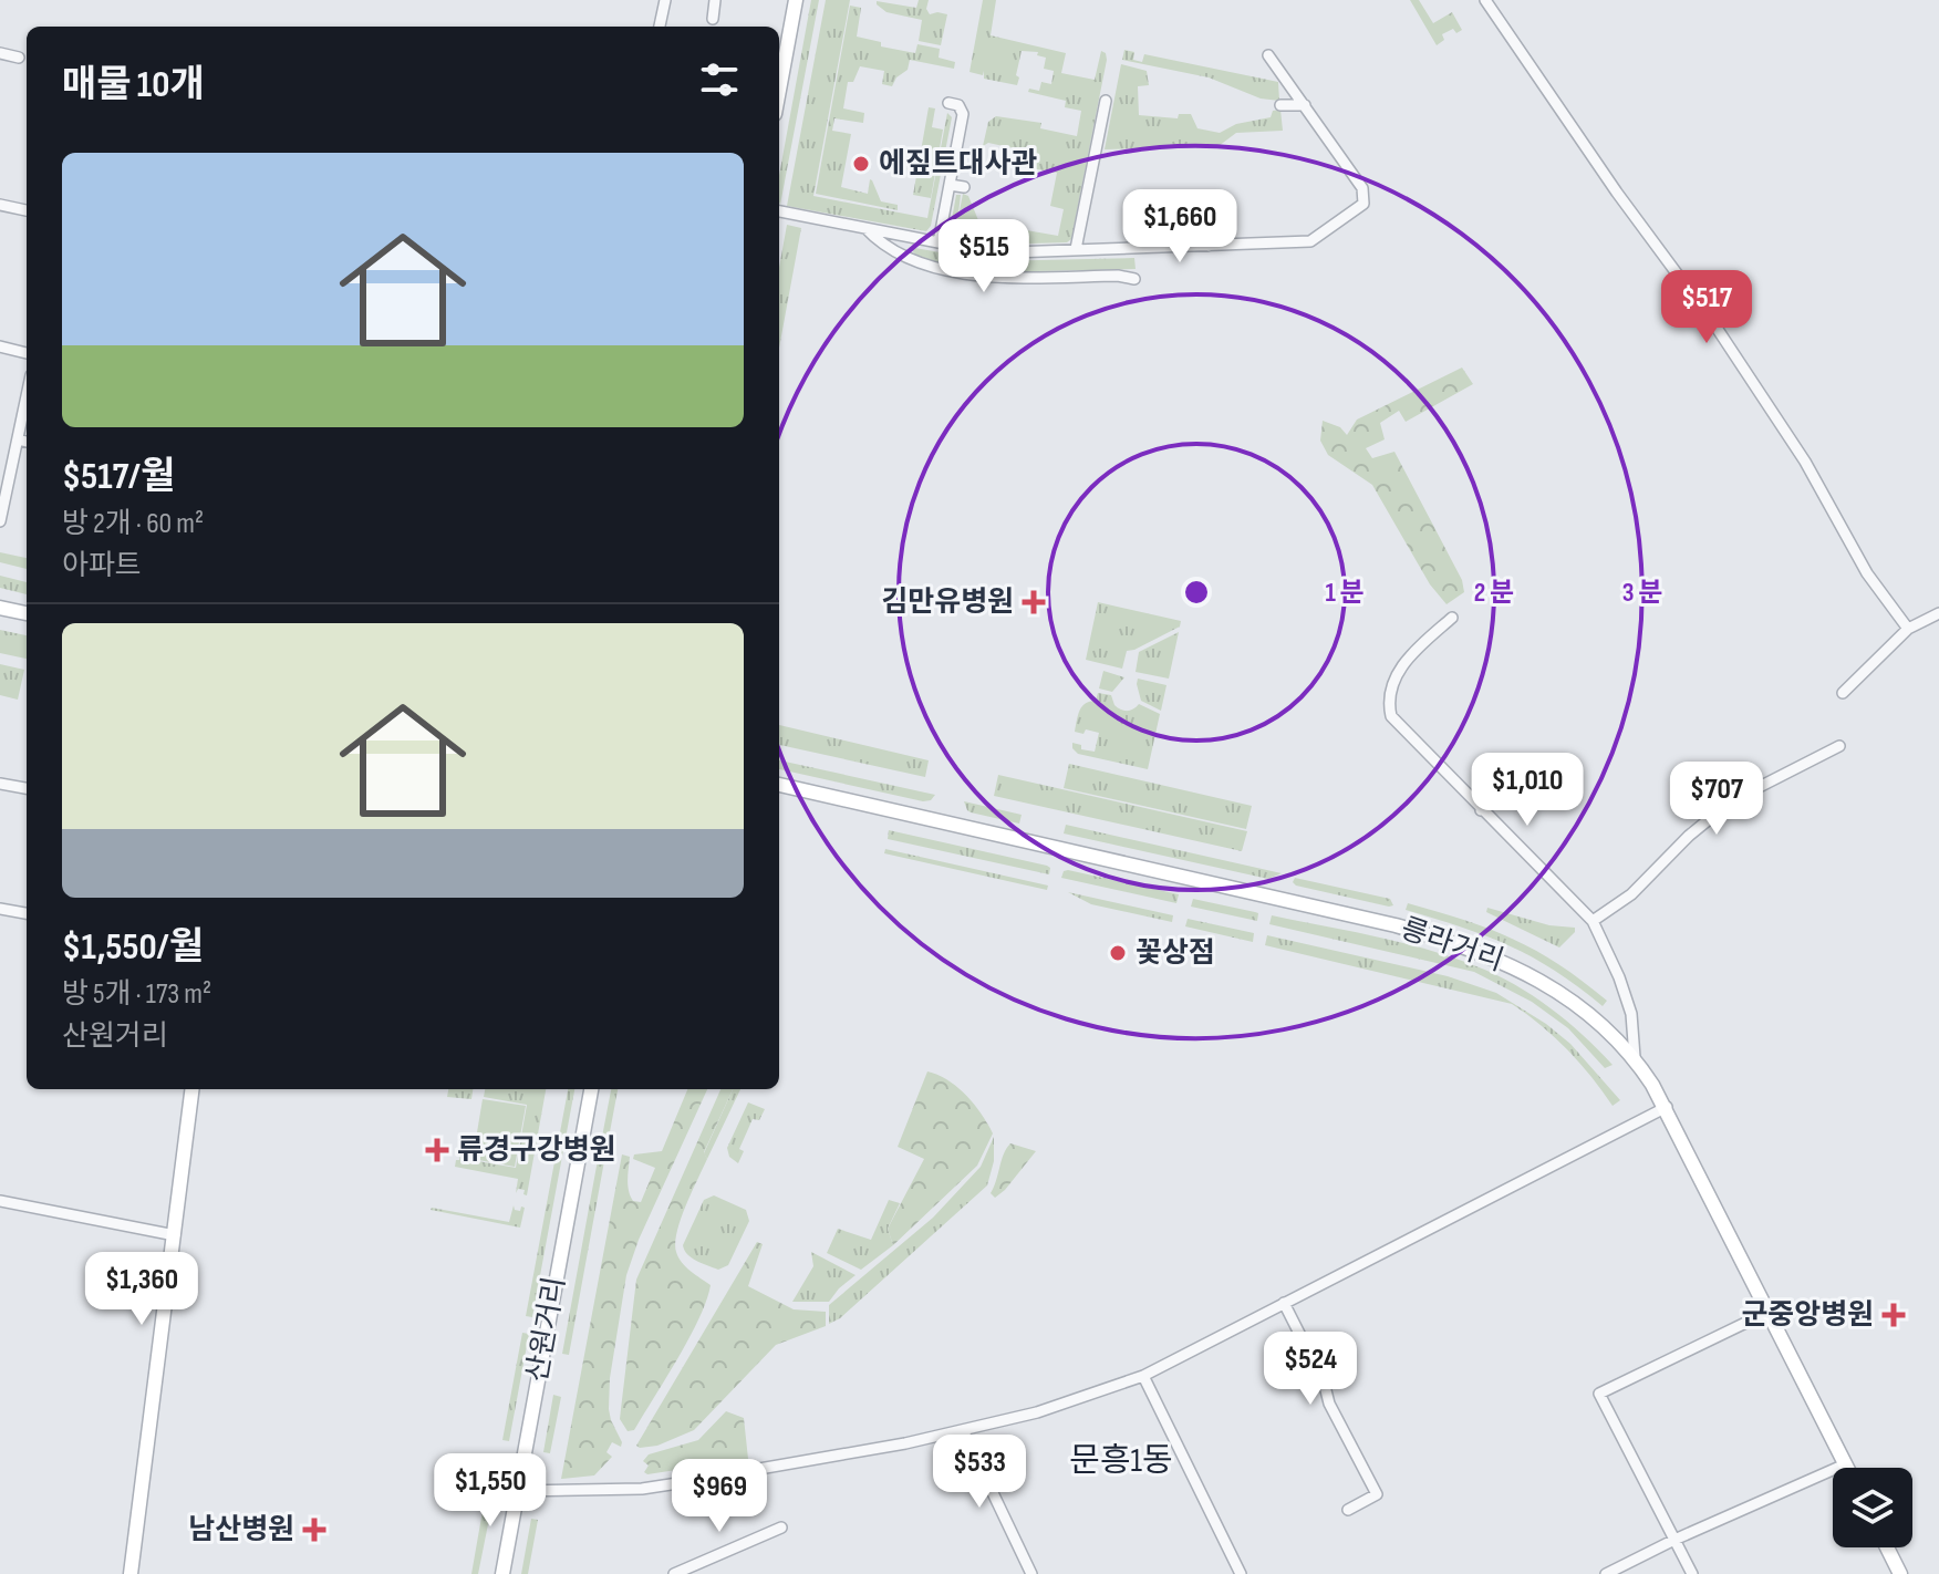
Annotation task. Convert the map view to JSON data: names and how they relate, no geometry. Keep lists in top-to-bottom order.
{
  "streets": {
    "main road": ["릉라거리", "산원거리"]
  },
  "districts": ["문흥1동"],
  "places": {
    "other": ["에짚트대사관", "꽃상점"],
    "health": [
      "김만유병원",
      "류경구강병원",
      "군중앙병원",
      "남산병원"
    ]
  },
  "page": {
    "heading": "매물 10개",
    "list": [
      {
        "name": "$517/월",
        "note": "방 2개 · 60 m² · 아파트"
      },
      {
        "name": "$1,550/월",
        "note": "방 5개 · 173 m² · 산원거리"
      }
    ],
    "price": [
      "$1,660",
      "$515",
      "$517",
      "$1,010",
      "$707",
      "$1,360",
      "$524",
      "$533",
      "$1,550",
      "$969"
    ]
  },
  "rings": ["1 분", "2 분", "3 분"]
}
